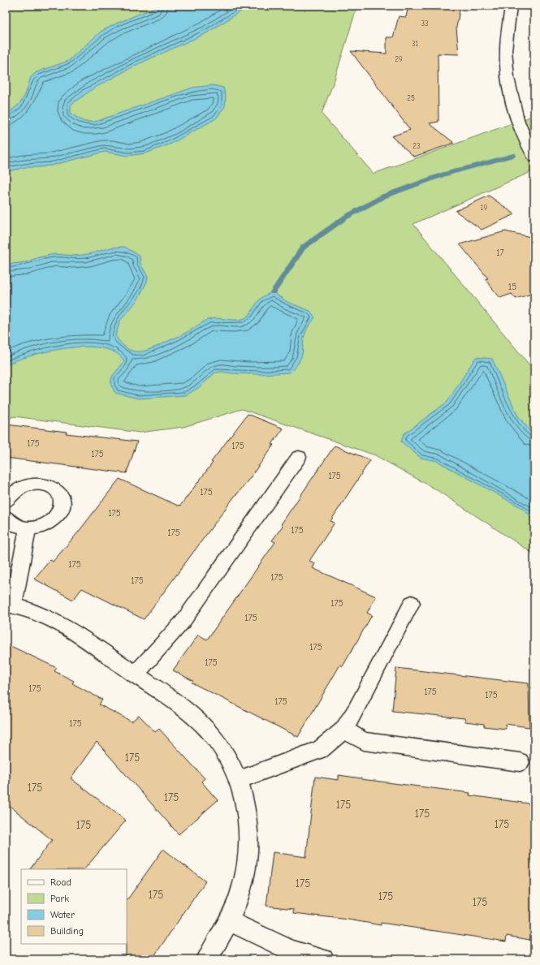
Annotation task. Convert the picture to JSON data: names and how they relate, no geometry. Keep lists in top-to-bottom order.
{
  "house_numbers": [
    "33",
    "31",
    "29",
    "25",
    "23",
    "19",
    "17",
    "15",
    "175",
    "175",
    "175",
    "175",
    "175",
    "175",
    "175",
    "175",
    "175",
    "175",
    "175",
    "175",
    "175",
    "175",
    "175",
    "175",
    "175",
    "175",
    "175",
    "175",
    "175",
    "175",
    "175",
    "175",
    "175",
    "175",
    "175",
    "175",
    "175",
    "175",
    "175"
  ],
  "legend": [
    "Road",
    "Park",
    "Water",
    "Building"
  ]
}
